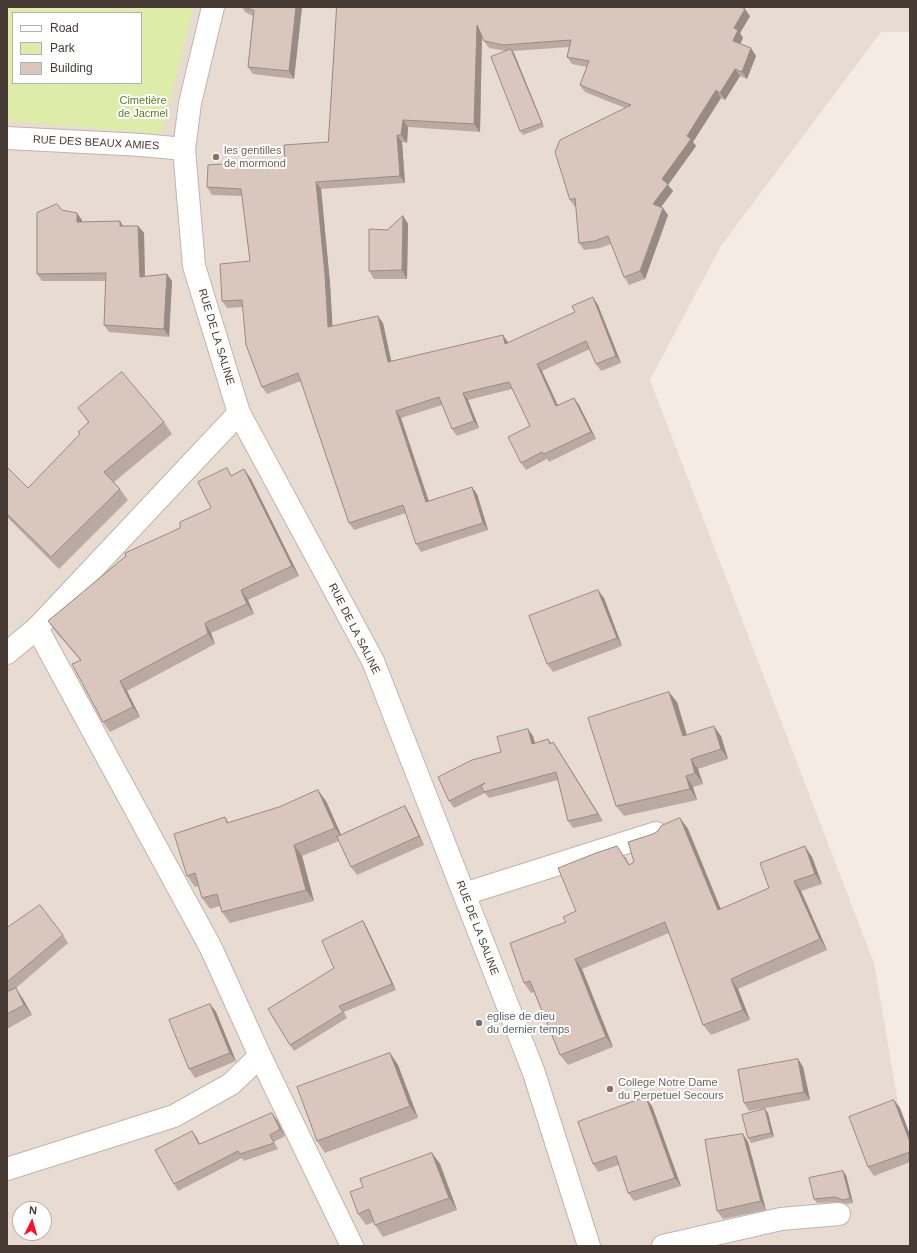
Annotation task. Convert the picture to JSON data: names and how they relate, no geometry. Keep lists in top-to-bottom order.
{
  "streets": {
    "street": ["RUE DES BEAUX AMIES", "RUE DE LA SALINE"]
  },
  "crossings": [
    ["RUE DES BEAUX AMIES", "RUE DE LA SALINE"]
  ],
  "parks": ["Cimetière de Jacmel"],
  "places": ["les gentilles de mormond", "eglise de dieu du dernier temps", "College Notre Dame du Perpetuel Secours"],
  "legend": ["Road", "Park", "Building"],
  "north": "top"
}
